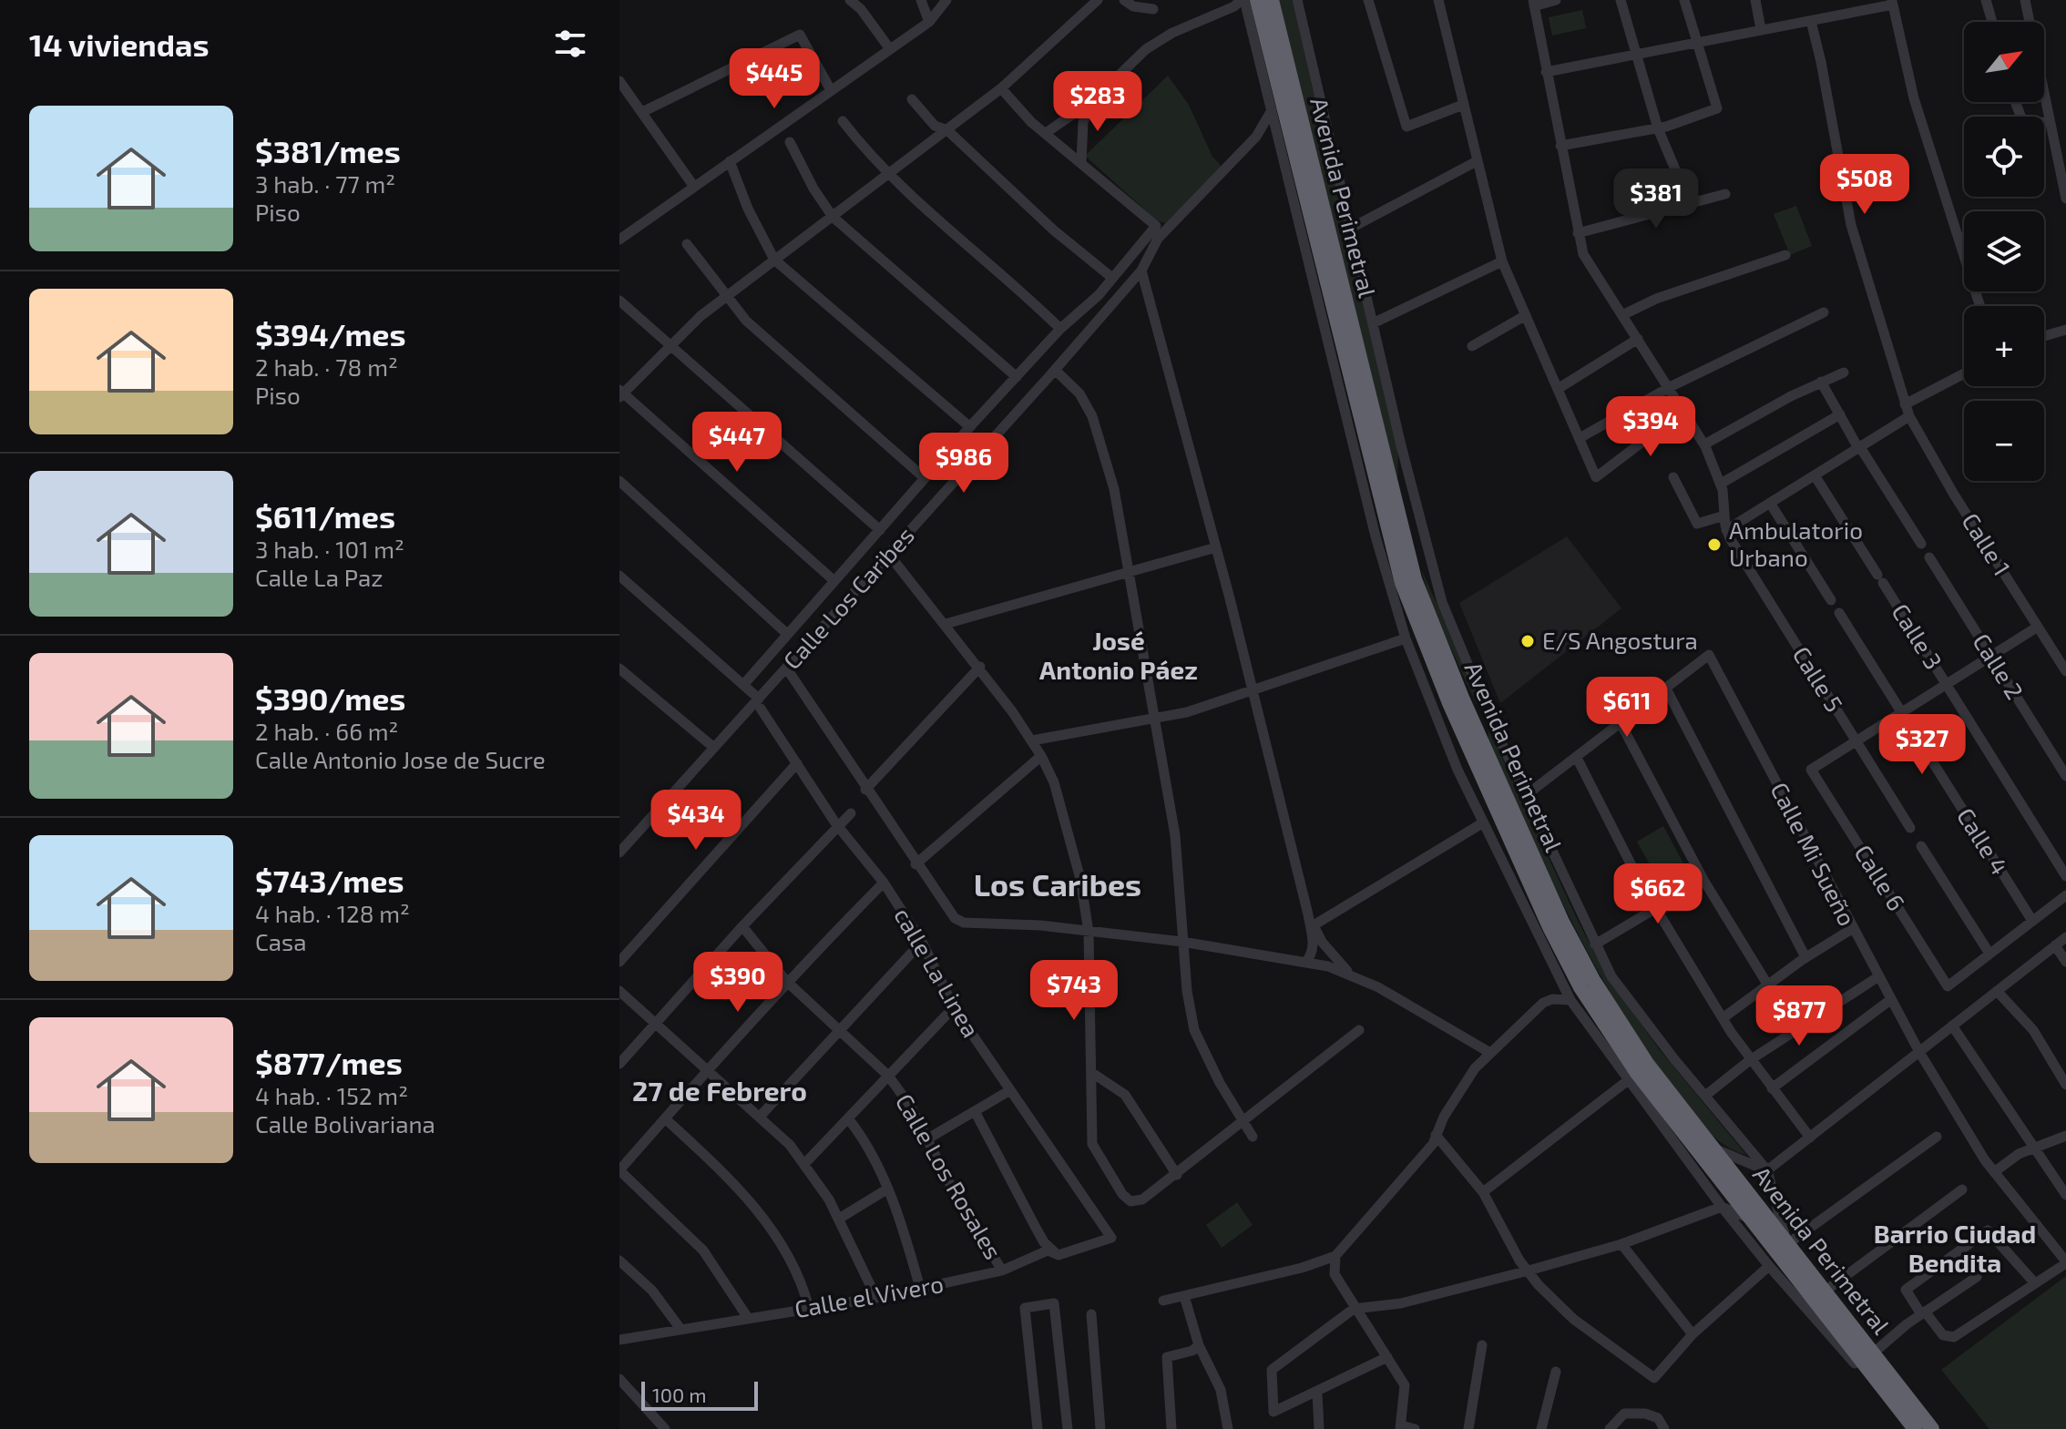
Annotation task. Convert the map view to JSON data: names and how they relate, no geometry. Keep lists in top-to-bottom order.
{
  "streets": {
    "highway": ["Avenida Perimetral"],
    "street": [
      "Calle 1",
      "Calle Los Caribes",
      "Calle 3",
      "Calle 2",
      "Calle 5",
      "Calle 4",
      "Calle Mi Sueño",
      "Calle 6",
      "calle La Linea",
      "Calle Los Rosales",
      "Calle el Vivero"
    ]
  },
  "crossings": [
    ["Calle Los Caribes", "calle La Linea"],
    ["Calle 5", "Calle 6"],
    ["calle La Linea", "Calle el Vivero"],
    ["Calle Los Rosales", "Calle el Vivero"]
  ],
  "districts": [
    "José Antonio Páez",
    "Los Caribes",
    "27 de Febrero",
    "Barrio Ciudad Bendita"
  ],
  "places": ["Ambulatorio Urbano", "E/S Angostura"],
  "scale_bar": "100 m",
  "north": "top right",
  "page": {
    "heading": "14 viviendas",
    "map_buttons": ["+", "−"],
    "price": [
      "$445",
      "$283",
      "$508",
      "$381",
      "$394",
      "$447",
      "$986",
      "$611",
      "$327",
      "$434",
      "$662",
      "$390",
      "$743",
      "$877"
    ],
    "list": [
      {
        "name": "$381/mes",
        "note": "3 hab. · 77 m² · Piso"
      },
      {
        "name": "$394/mes",
        "note": "2 hab. · 78 m² · Piso"
      },
      {
        "name": "$611/mes",
        "note": "3 hab. · 101 m² · Calle La Paz"
      },
      {
        "name": "$390/mes",
        "note": "2 hab. · 66 m² · Calle Antonio Jose de Sucre"
      },
      {
        "name": "$743/mes",
        "note": "4 hab. · 128 m² · Casa"
      },
      {
        "name": "$877/mes",
        "note": "4 hab. · 152 m² · Calle Bolivariana"
      }
    ],
    "scale": "100 m"
  }
}
